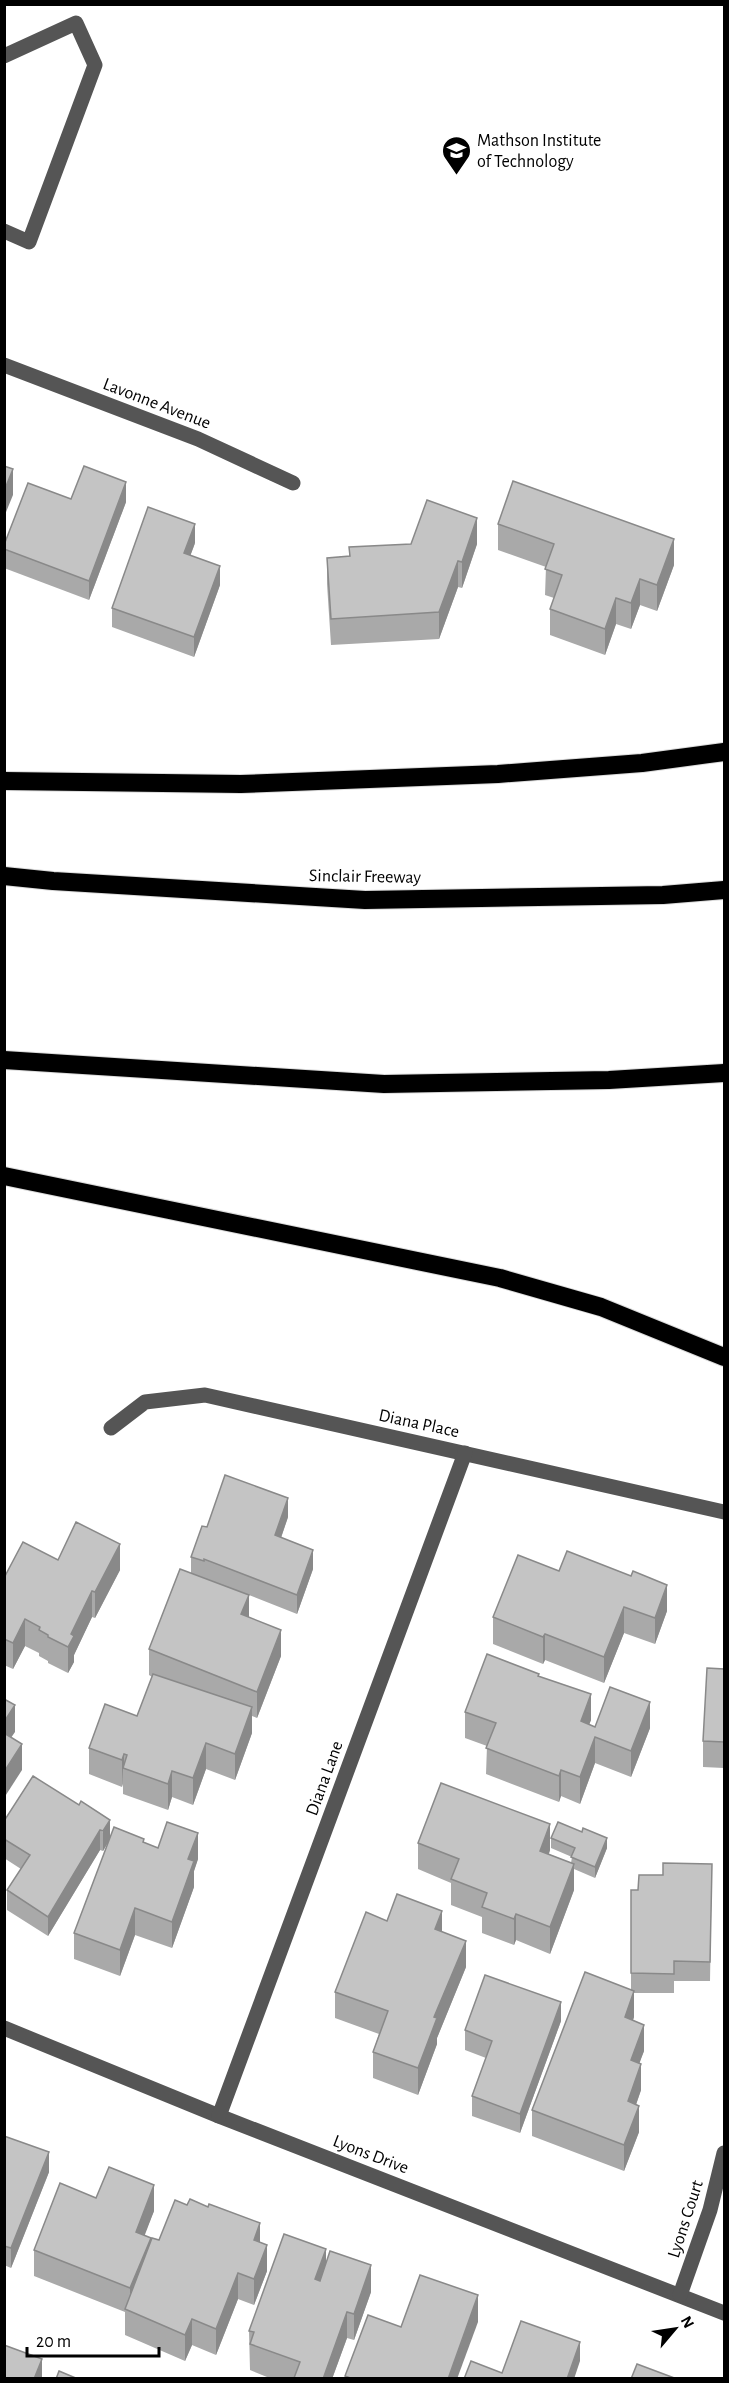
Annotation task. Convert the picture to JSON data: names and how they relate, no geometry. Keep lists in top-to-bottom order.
{
  "streets": {
    "highway": ["Sinclair Freeway"],
    "street": [
      "Lavonne Avenue",
      "Diana Place",
      "Diana Lane",
      "Lyons Drive",
      "Lyons Court"
    ]
  },
  "crossings": [
    ["Diana Place", "Diana Lane"],
    ["Diana Lane", "Lyons Drive"],
    ["Lyons Drive", "Lyons Court"]
  ],
  "places": {
    "school or university": ["Mathson Institute of Technology"]
  },
  "scale_bar": "20 m",
  "north": "top right"
}
